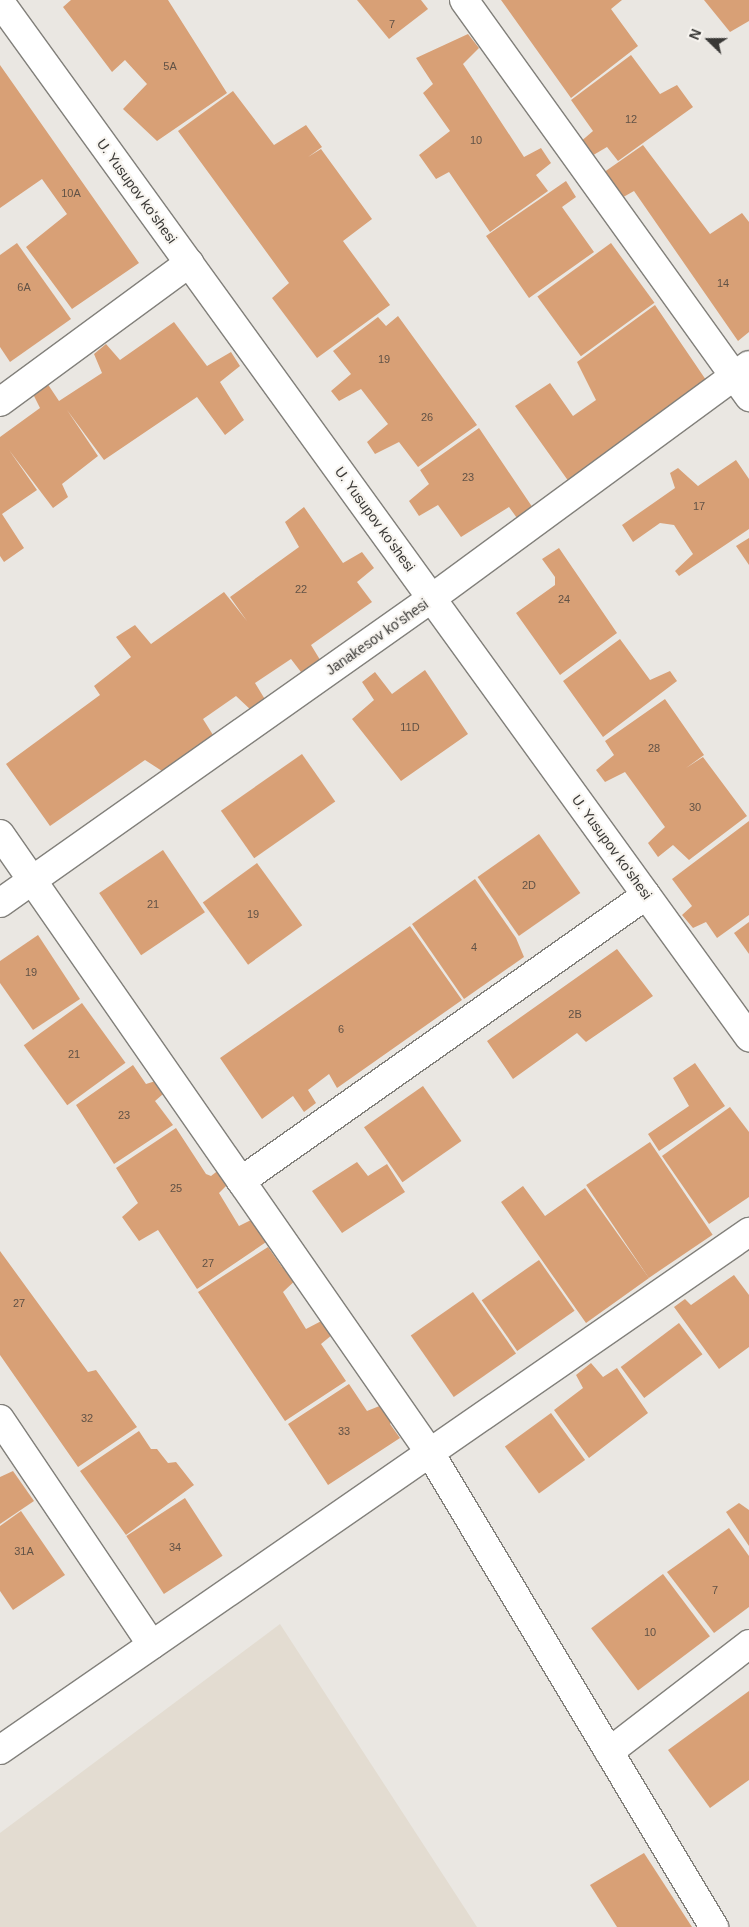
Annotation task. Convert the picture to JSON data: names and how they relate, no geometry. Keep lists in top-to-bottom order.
{
  "streets": {
    "street": ["U. Yusupov ko'shesi", "Janakesov ko'shesi"]
  },
  "crossings": [
    ["U. Yusupov ko'shesi", "Janakesov ko'shesi"]
  ],
  "house_numbers": [
    "7",
    "5A",
    "12",
    "10",
    "10A",
    "14",
    "6A",
    "19",
    "26",
    "23",
    "17",
    "22",
    "24",
    "11D",
    "28",
    "30",
    "2D",
    "21",
    "19",
    "4",
    "19",
    "2B",
    "6",
    "21",
    "23",
    "25",
    "27",
    "27",
    "32",
    "33",
    "34",
    "31A",
    "7",
    "10"
  ],
  "north": "left"
}
